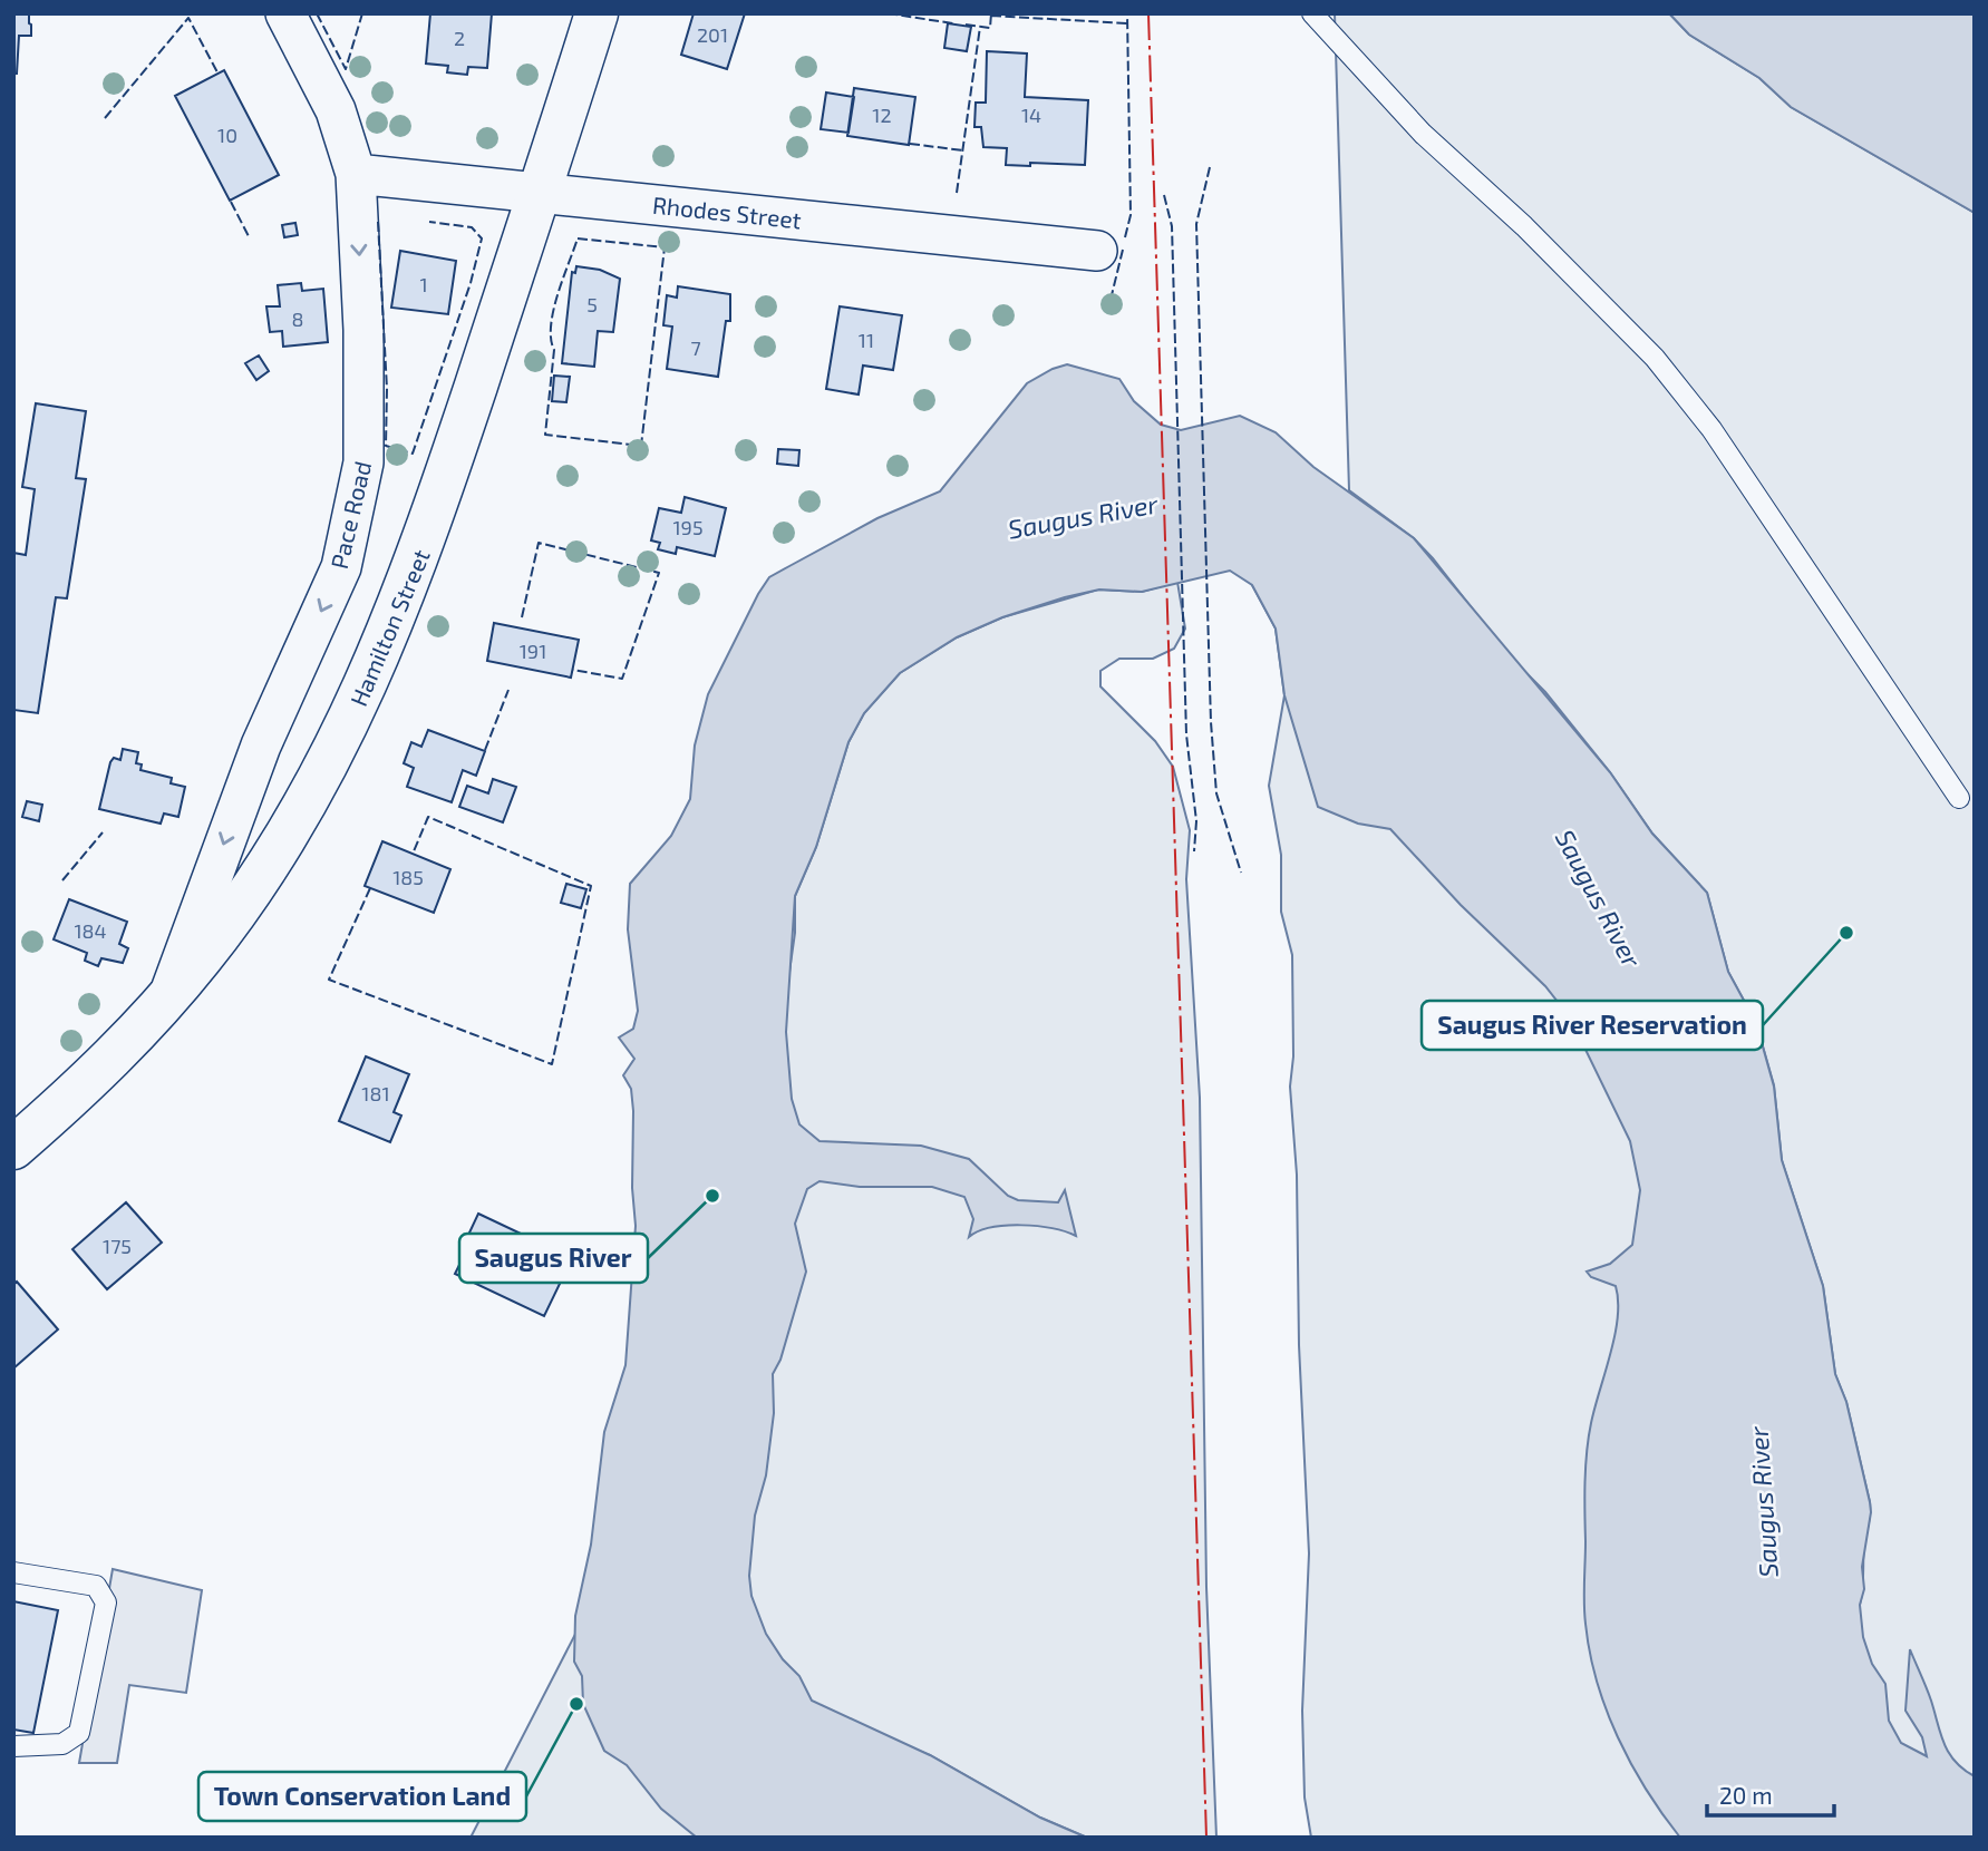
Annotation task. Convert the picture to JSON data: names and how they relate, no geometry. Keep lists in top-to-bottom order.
{
  "streets": {
    "main road": ["Hamilton Street"],
    "street": ["Rhodes Street", "Pace Road"]
  },
  "crossings": [
    ["Rhodes Street", "Pace Road"],
    ["Rhodes Street", "Hamilton Street"],
    ["Pace Road", "Hamilton Street"]
  ],
  "one_way": ["Pace Road"],
  "water": ["Saugus River"],
  "places": ["Saugus River Reservation", "Saugus River", "Town Conservation Land"],
  "house_numbers": [
    "201",
    "2",
    "12",
    "14",
    "10",
    "1",
    "5",
    "8",
    "11",
    "7",
    "195",
    "191",
    "185",
    "184",
    "181",
    "175"
  ],
  "scale_bar": "20 m"
}
